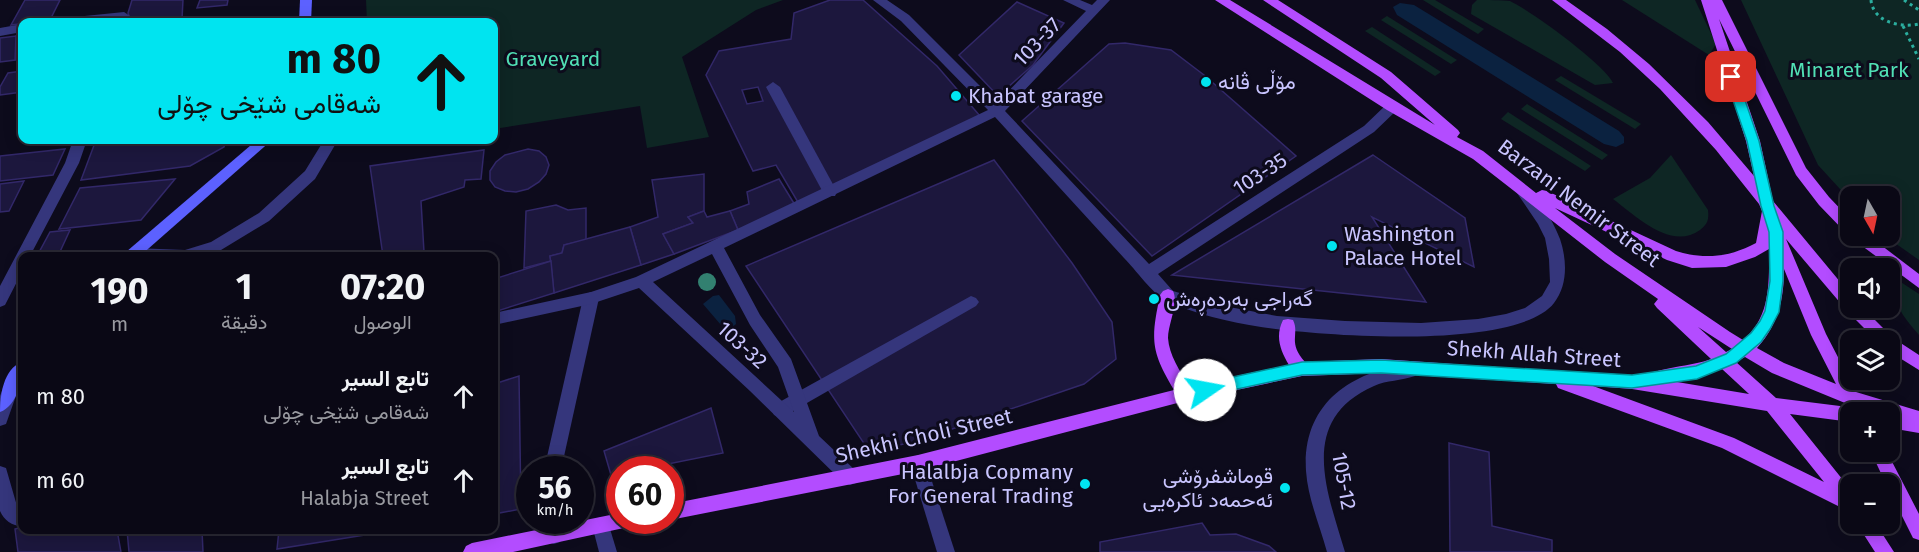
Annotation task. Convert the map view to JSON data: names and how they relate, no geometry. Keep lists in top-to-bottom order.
{
  "streets": {
    "main road": ["Barzani Nemir Street", "Shekh Allah Street", "Shekhi Choli Street"],
    "street": [
      "103-37",
      "103-35",
      "103-32",
      "105-12"
    ]
  },
  "crossings": [
    ["103-35", "Barzani Nemir Street"],
    ["103-32", "Shekhi Choli Street"],
    ["Shekh Allah Street", "Shekhi Choli Street"],
    ["Shekh Allah Street", "105-12"]
  ],
  "parks": ["Graveyard", "Minaret Park"],
  "places": [
    "مۆڵی ڤانە",
    "Khabat garage",
    "Washington Palace Hotel",
    "گەراجی بەردەڕەش",
    "Halalbja Copmany For General Trading",
    "قوماشفرۆشی ئەحمەد ئاکرەیی"
  ],
  "north": "bottom",
  "page": {
    "turn": ["80 m", "شەقامی شێخی چۆلی"],
    "map_buttons": ["+", "−"],
    "eta": [
      "07:20",
      "الوصول",
      "1",
      "دقيقة",
      "190",
      "m"
    ],
    "list": [
      {
        "name": "تابع السير",
        "note": "شەقامی شێخی چۆلی",
        "value": "80 m"
      },
      {
        "name": "تابع السير",
        "note": "Halabja Street",
        "value": "60 m"
      }
    ],
    "speed": "56 km/h",
    "limit": "60"
  }
}
